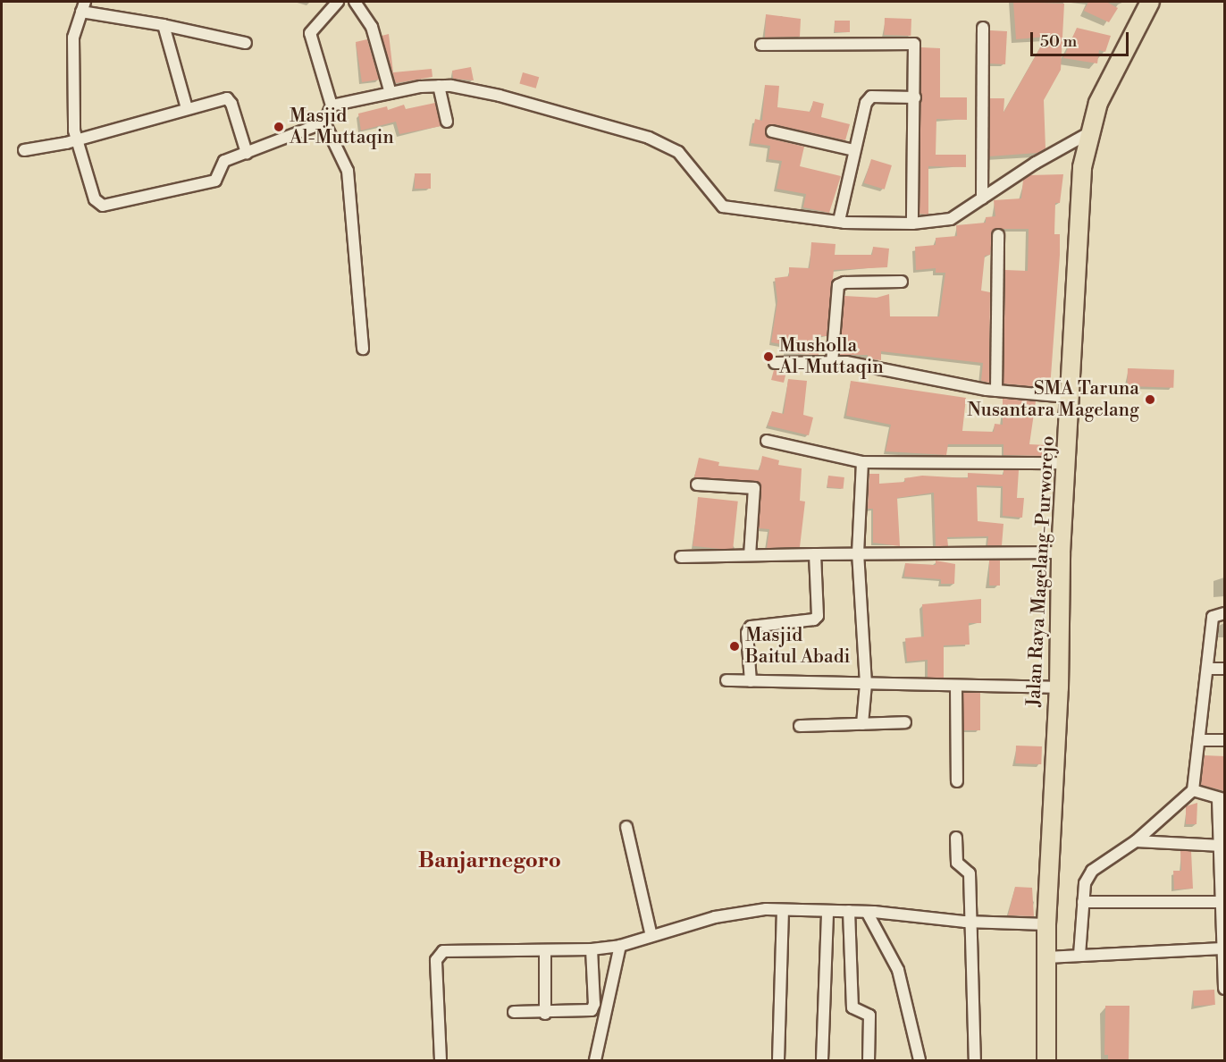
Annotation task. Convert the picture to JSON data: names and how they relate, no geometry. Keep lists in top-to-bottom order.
{
  "streets": {
    "main road": ["Jalan Raya Magelang-Purworejo"]
  },
  "districts": ["Banjarnegoro"],
  "places": [
    "Masjid Al-Muttaqin",
    "Musholla Al-Muttaqin",
    "SMA Taruna Nusantara Magelang",
    "Masjid Baitul Abadi"
  ],
  "scale_bar": "50 m"
}
